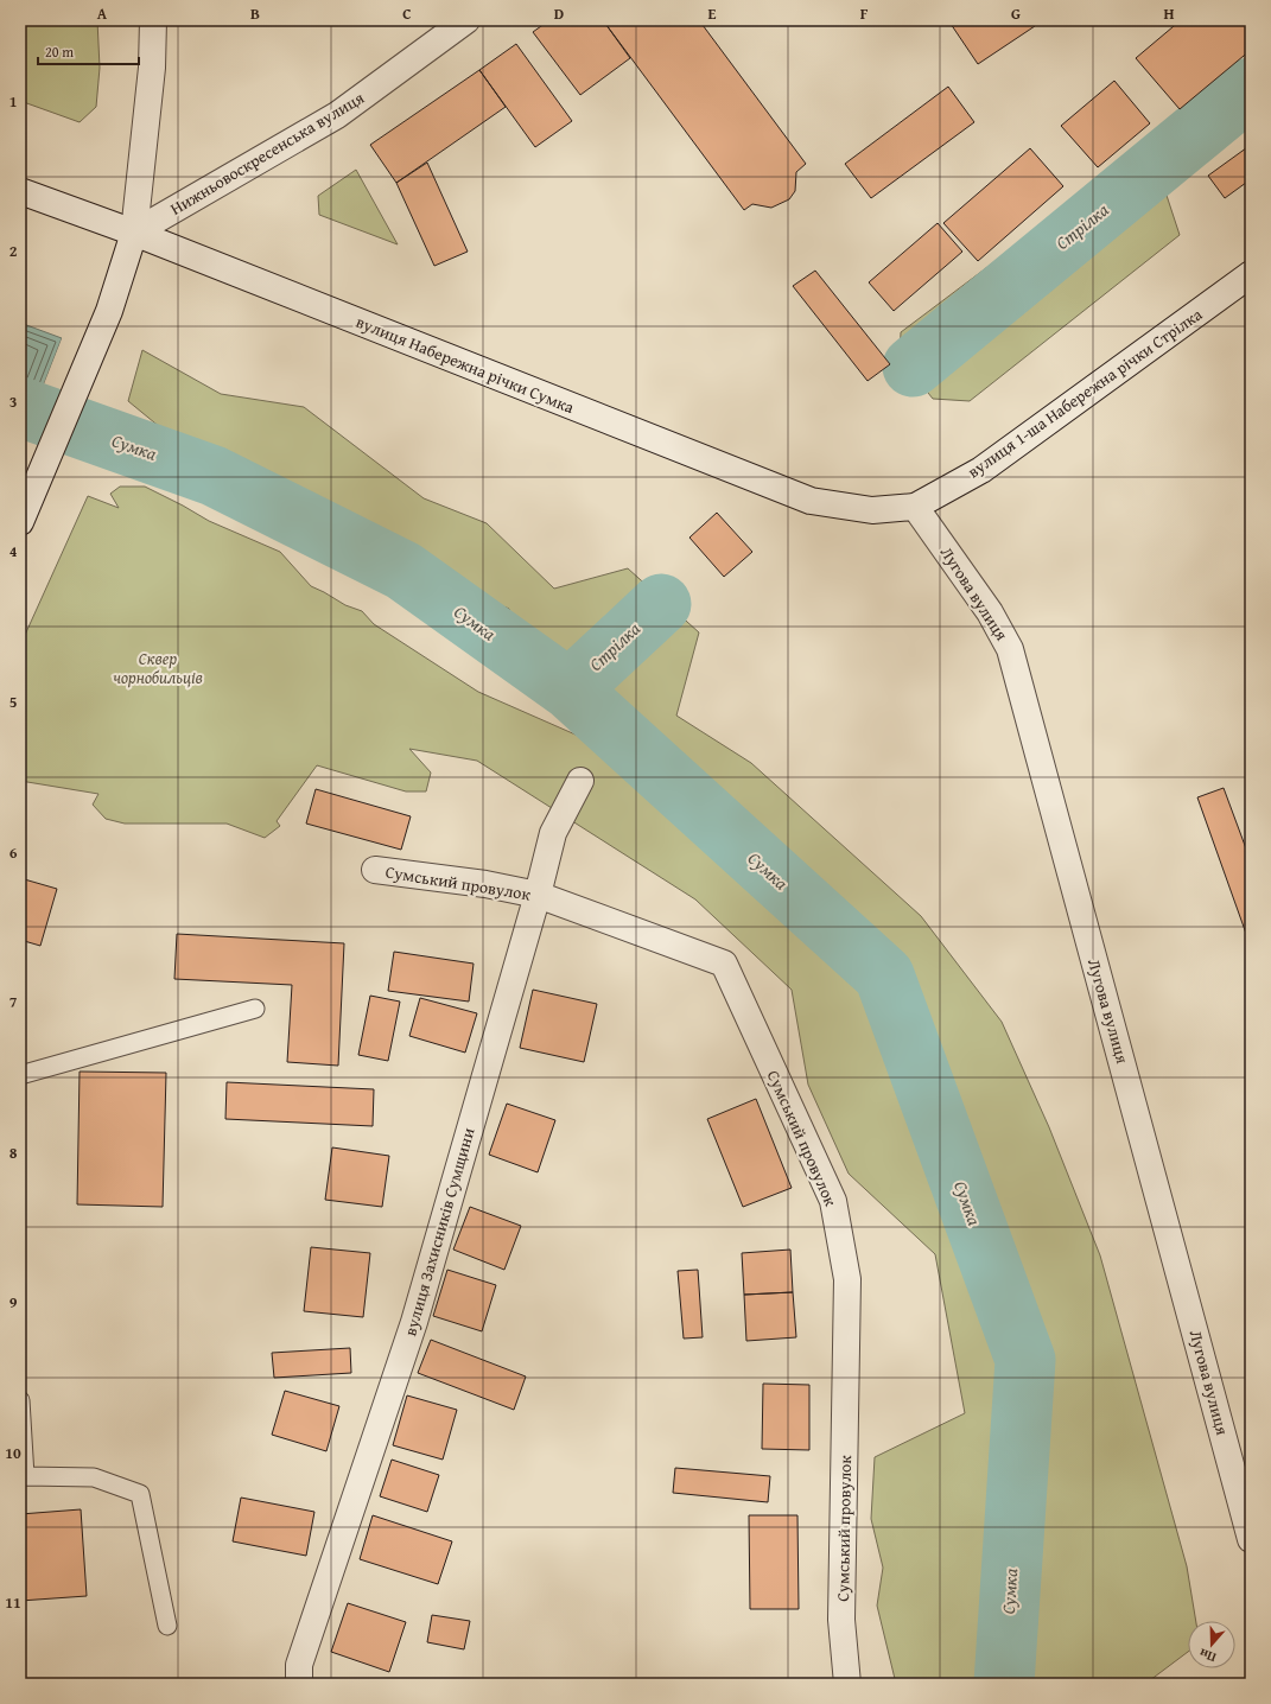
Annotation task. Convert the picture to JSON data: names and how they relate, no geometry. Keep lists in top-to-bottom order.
{
  "streets": {
    "street": [
      "Нижньовоскресенська вулиця",
      "вулиця Набережна річки Сумка",
      "вулиця 1-ша Набережна річки Стрілка",
      "Лугова вулиця",
      "Сумський провулок",
      "вулиця Захисників Сумщини"
    ]
  },
  "crossings": [
    ["Нижньовоскресенська вулиця", "вулиця Набережна річки Сумка"],
    ["вулиця Набережна річки Сумка", "вулиця 1-ша Набережна річки Стрілка"],
    ["вулиця Набережна річки Сумка", "Лугова вулиця"],
    ["вулиця 1-ша Набережна річки Стрілка", "Лугова вулиця"],
    ["Сумський провулок", "вулиця Захисників Сумщини"]
  ],
  "water": ["Стрілка", "Сумка"],
  "parks": ["Сквер чорнобильців"],
  "scale_bar": "20 m",
  "north": "bottom",
  "grid": {
    "columns": [
      "A",
      "B",
      "C",
      "D",
      "E",
      "F",
      "G",
      "H"
    ],
    "rows": [
      "1",
      "2",
      "3",
      "4",
      "5",
      "6",
      "7",
      "8",
      "9",
      "10",
      "11"
    ]
  }
}
